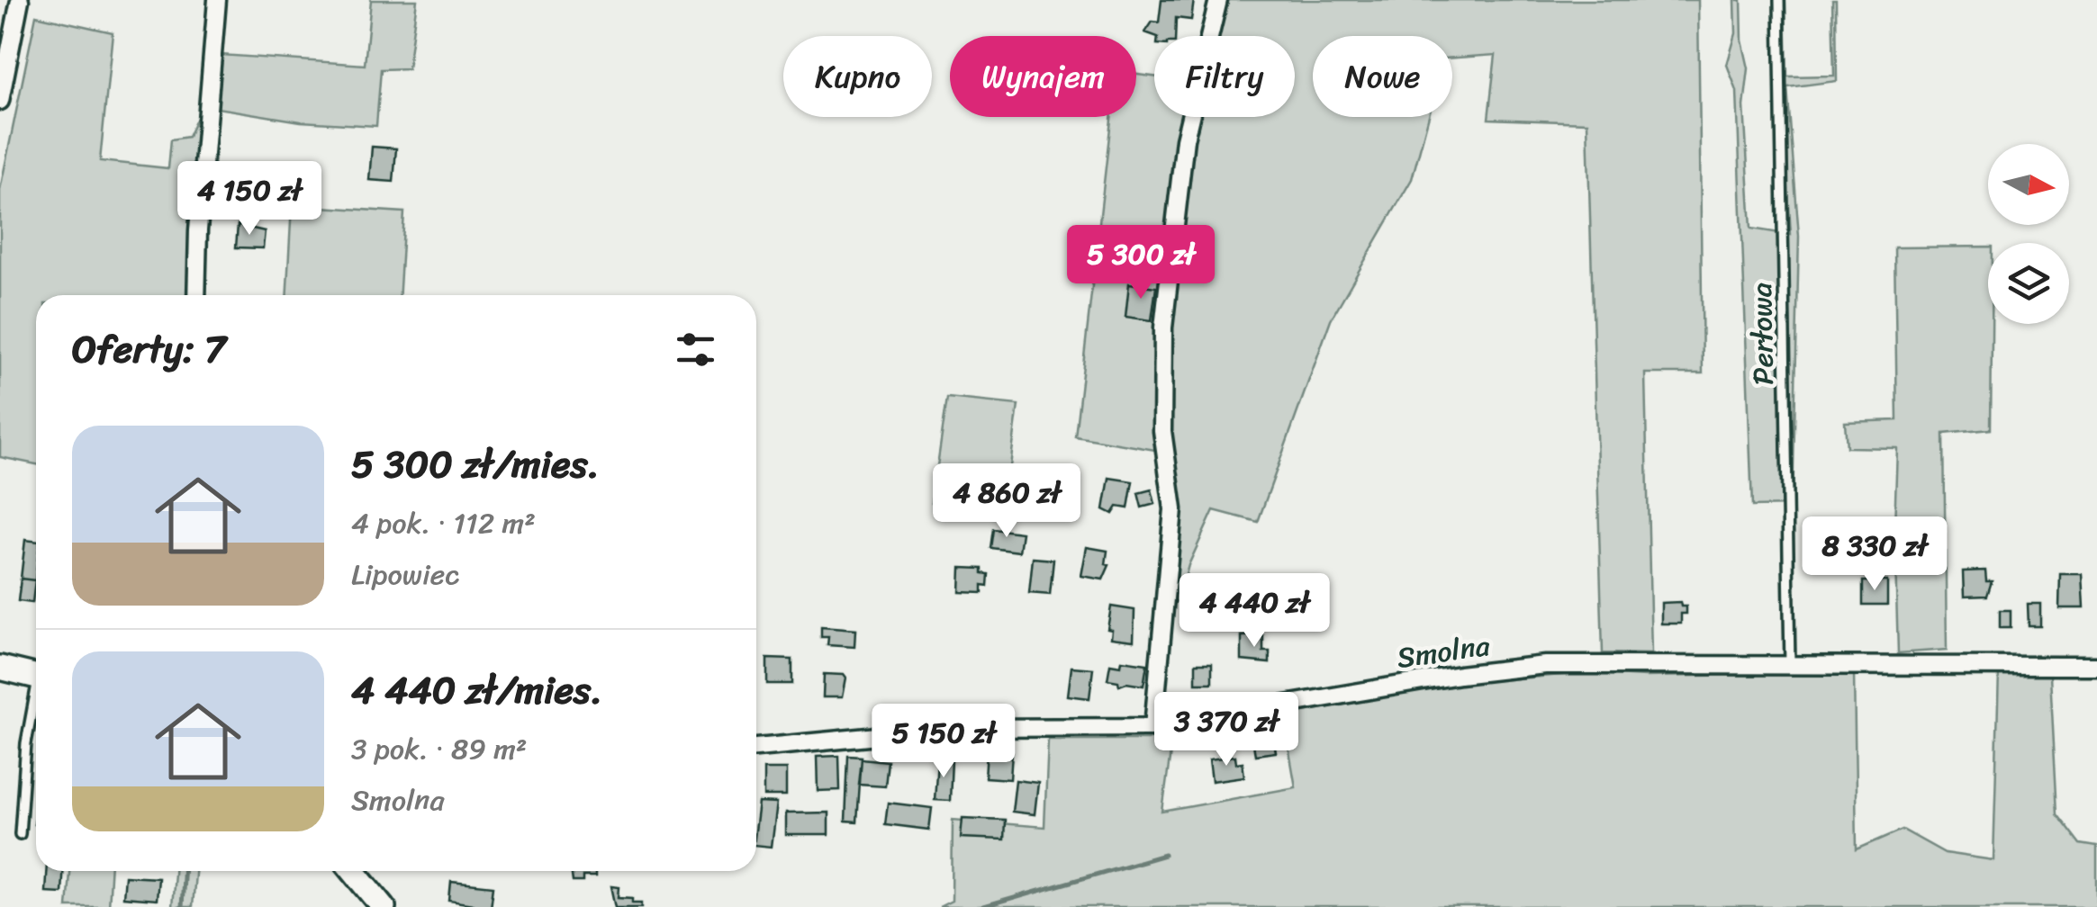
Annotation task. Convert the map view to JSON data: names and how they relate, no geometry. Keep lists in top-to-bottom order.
{
  "streets": {
    "street": ["Smolna"],
    "lane": ["Perłowa"]
  },
  "crossings": [
    ["Perłowa", "Smolna"]
  ],
  "north": "right",
  "page": {
    "chip": [
      "Kupno",
      "Wynajem",
      "Filtry",
      "Nowe"
    ],
    "price": [
      "4 150 zł",
      "5 300 zł",
      "4 860 zł",
      "8 330 zł",
      "4 440 zł",
      "3 370 zł",
      "5 150 zł"
    ],
    "heading": "Oferty: 7",
    "list": [
      {
        "name": "5 300 zł/mies.",
        "note": "4 pok. · 112 m² · Lipowiec"
      },
      {
        "name": "4 440 zł/mies.",
        "note": "3 pok. · 89 m² · Smolna"
      }
    ]
  }
}
